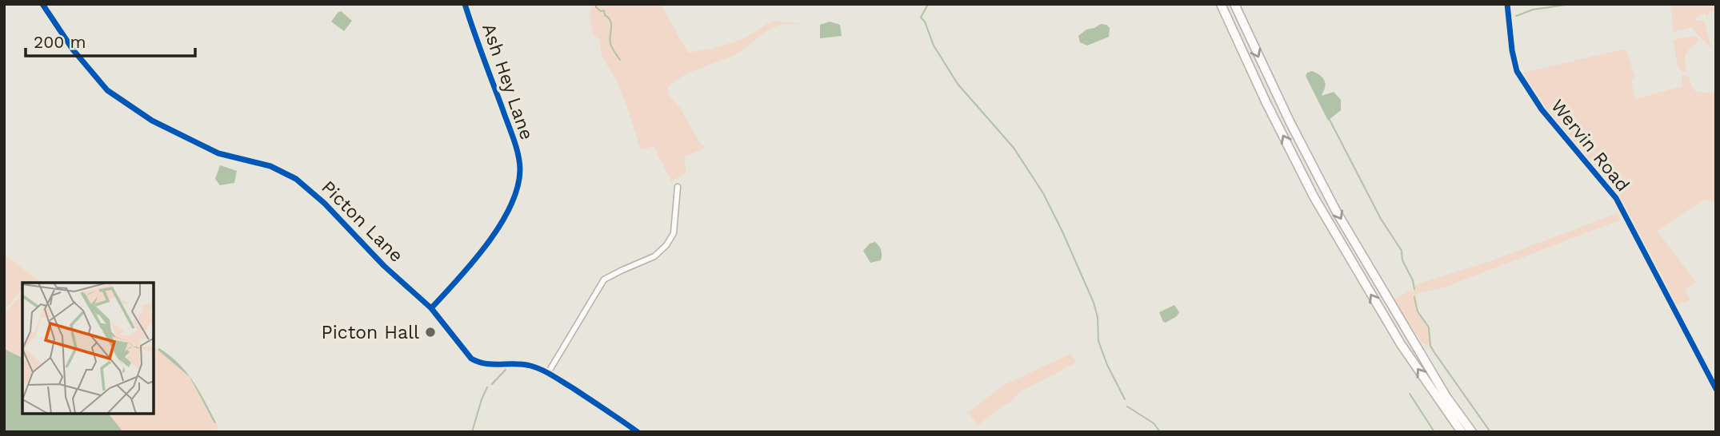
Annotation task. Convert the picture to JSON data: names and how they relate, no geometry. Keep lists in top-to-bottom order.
{
  "streets": {
    "street": ["Ash Hey Lane", "Wervin Road", "Picton Lane"]
  },
  "crossings": [
    ["Ash Hey Lane", "Picton Lane"]
  ],
  "places": ["Picton Hall"],
  "scale_bar": "200 m"
}
